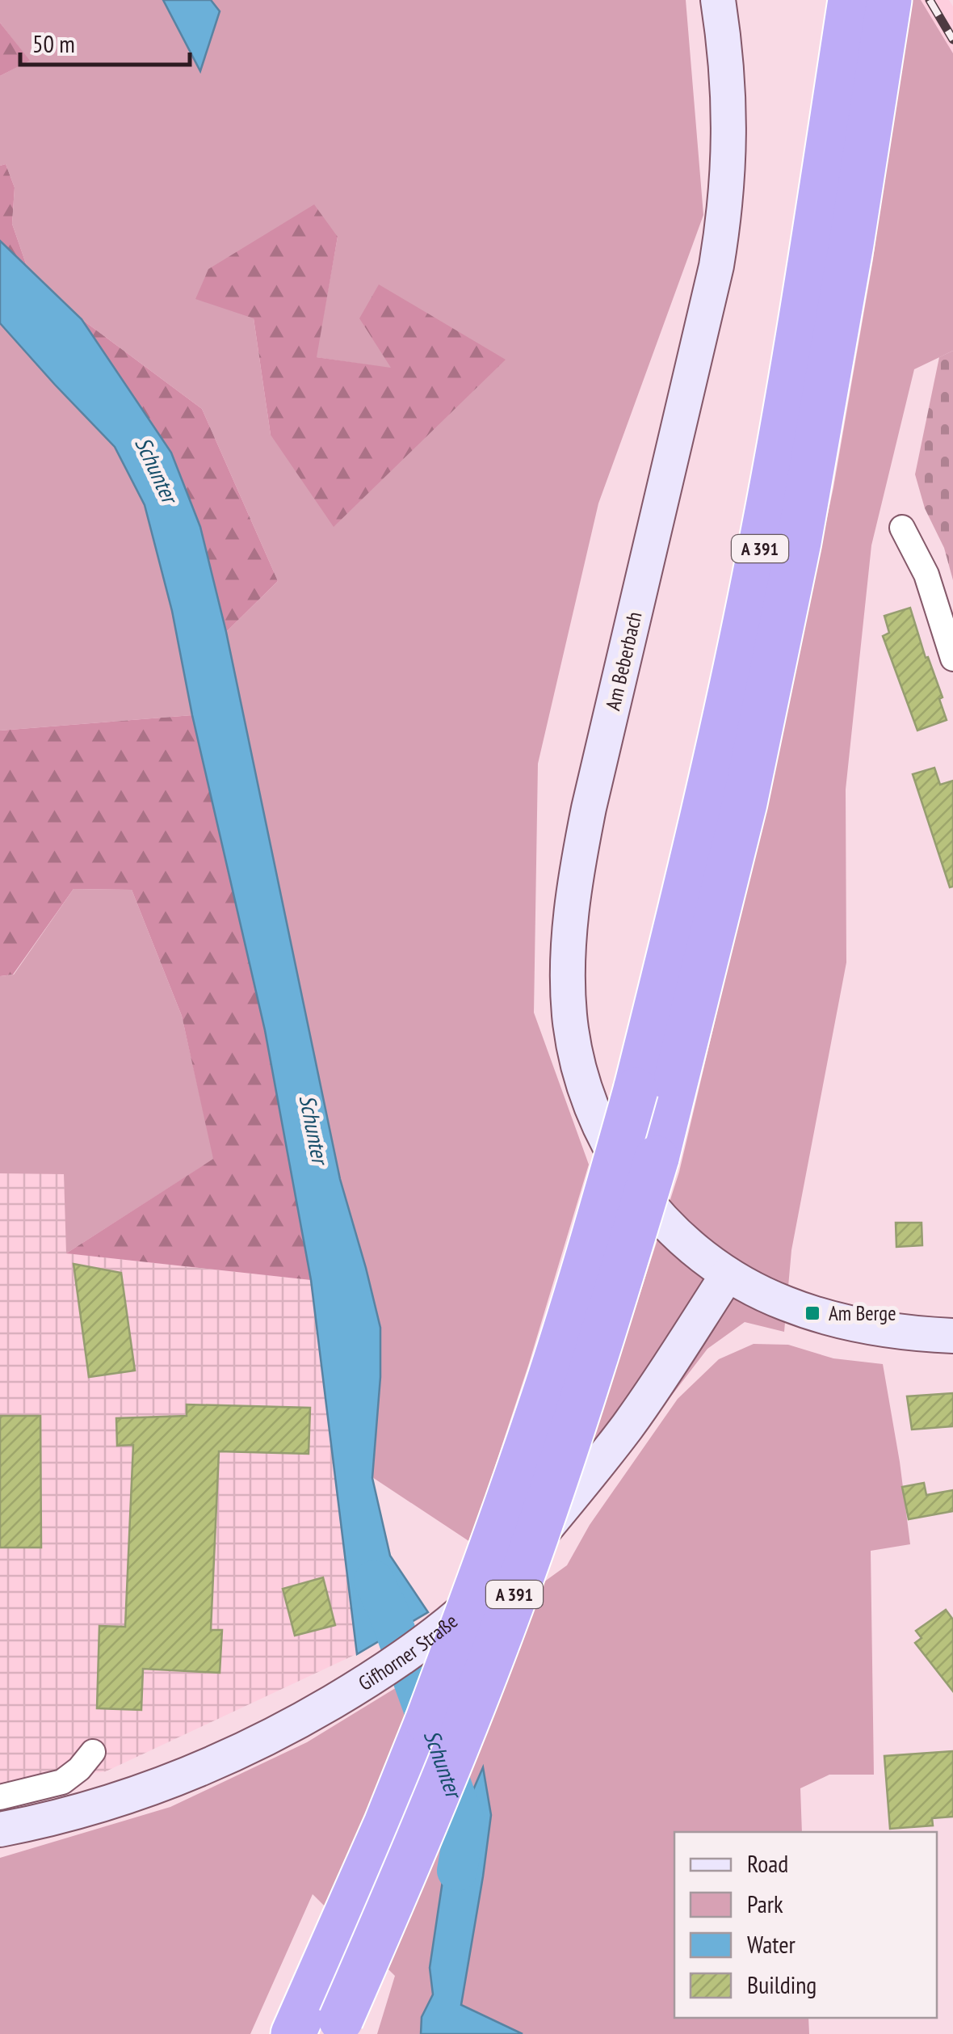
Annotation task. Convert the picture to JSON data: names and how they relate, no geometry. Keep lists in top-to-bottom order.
{
  "streets": {
    "highway": ["A 391"],
    "main road": ["Am Beberbach", "Gifhorner Straße"]
  },
  "crossings": [
    ["Am Beberbach", "Gifhorner Straße"]
  ],
  "water": ["Schunter"],
  "places": {
    "transit": ["Am Berge"]
  },
  "legend": [
    "Road",
    "Park",
    "Water",
    "Building"
  ],
  "scale_bar": "50 m"
}
